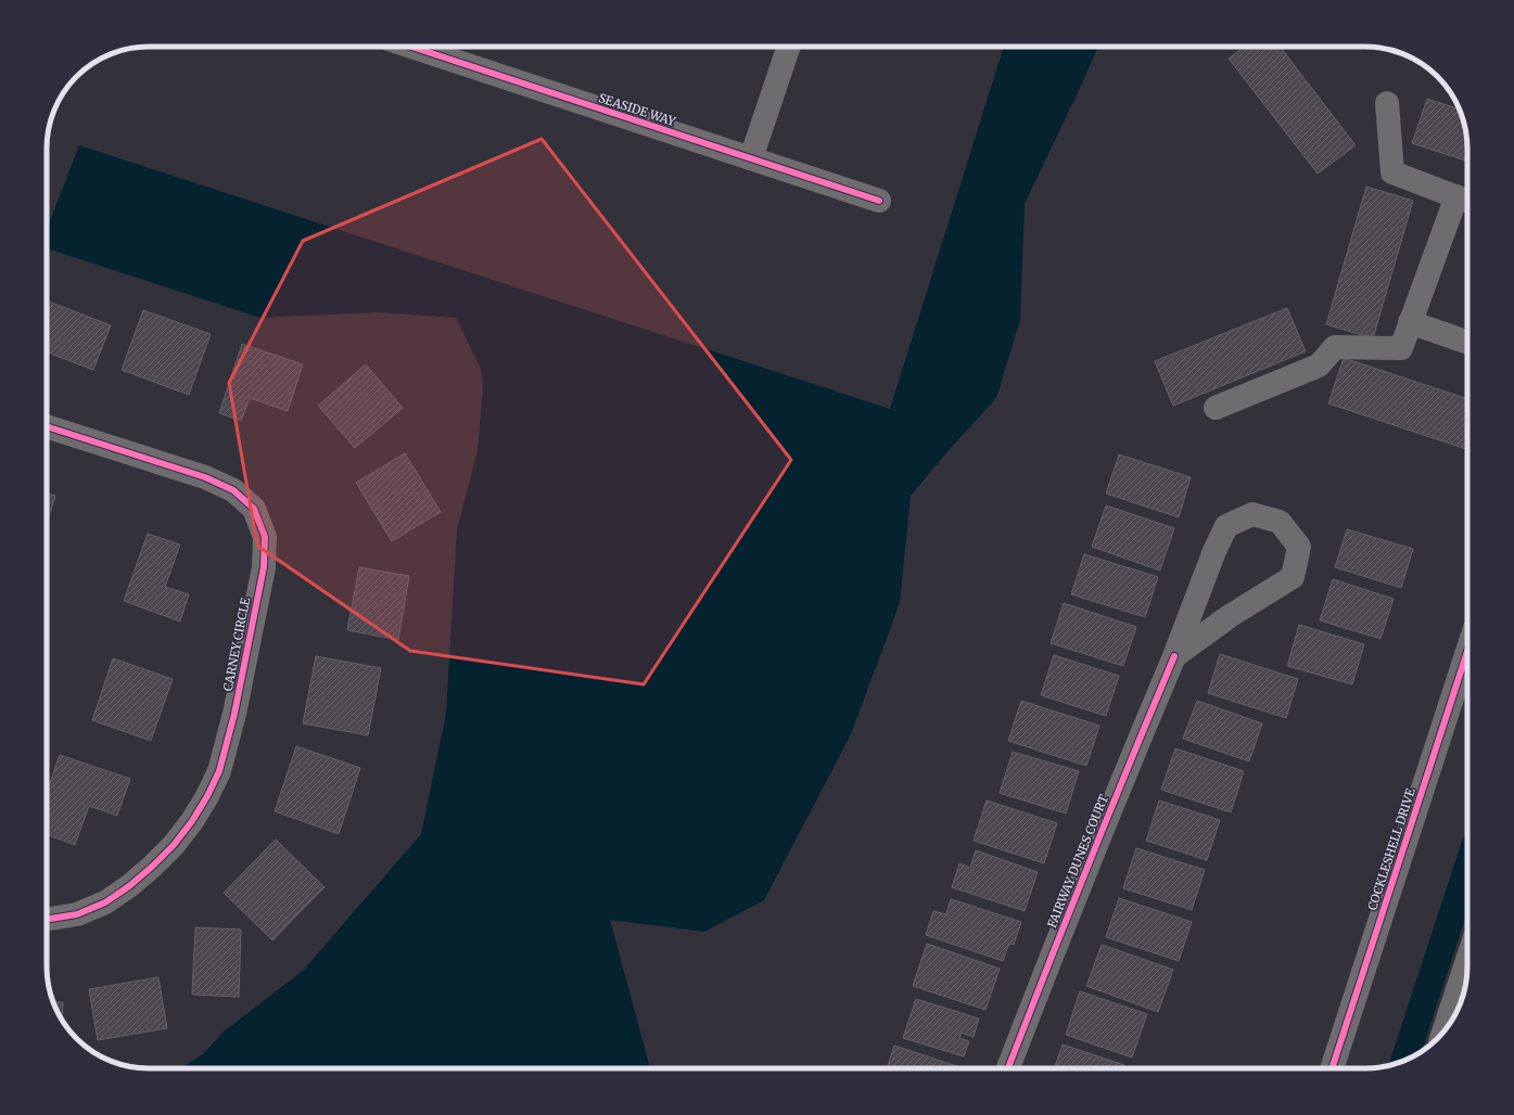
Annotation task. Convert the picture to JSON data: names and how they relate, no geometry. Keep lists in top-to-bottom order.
{
  "streets": {
    "street": [
      "SEASIDE WAY",
      "CARNEY CIRCLE",
      "COCKLESHELL DRIVE",
      "FAIRWAY DUNES COURT"
    ]
  }
}
